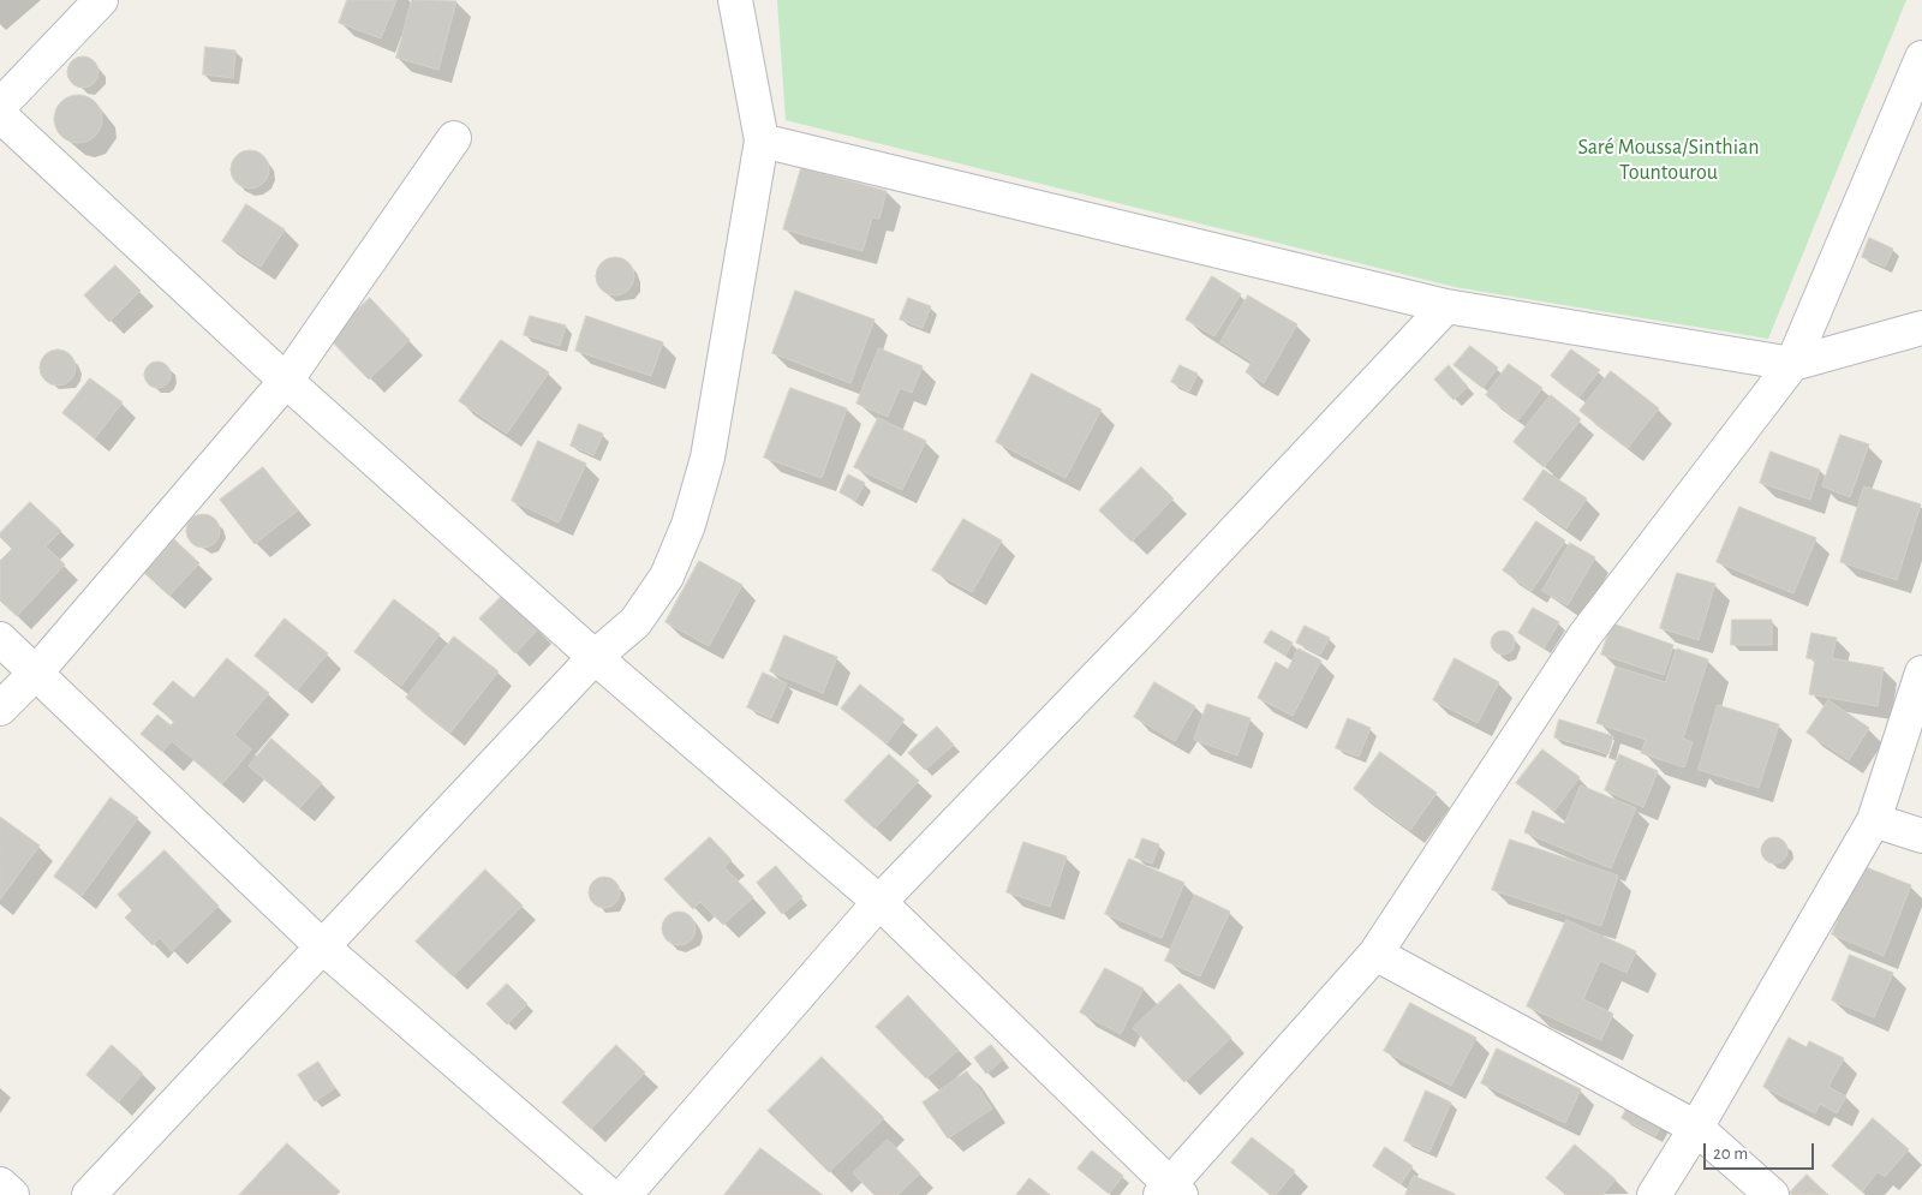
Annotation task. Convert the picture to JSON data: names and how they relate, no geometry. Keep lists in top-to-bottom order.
{
  "parks": ["Saré Moussa/Sinthian Tountourou"],
  "scale_bar": "20 m"
}
